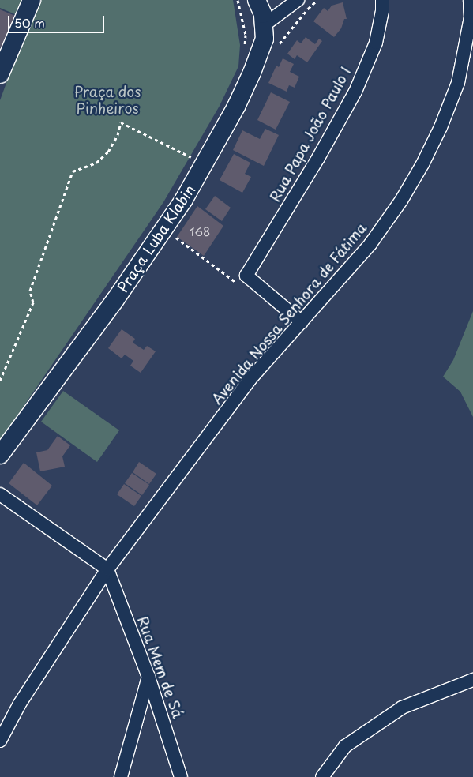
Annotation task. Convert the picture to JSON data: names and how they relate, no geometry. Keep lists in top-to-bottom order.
{
  "streets": {
    "main road": ["Praça Luba Klabin"],
    "street": ["Rua Papa João Paulo I", "Avenida Nossa Senhora de Fátima", "Rua Mem de Sá"]
  },
  "crossings": [
    ["Avenida Nossa Senhora de Fátima", "Rua Mem de Sá"]
  ],
  "parks": ["Praça dos Pinheiros"],
  "house_numbers": ["168"],
  "scale_bar": "50 m"
}
